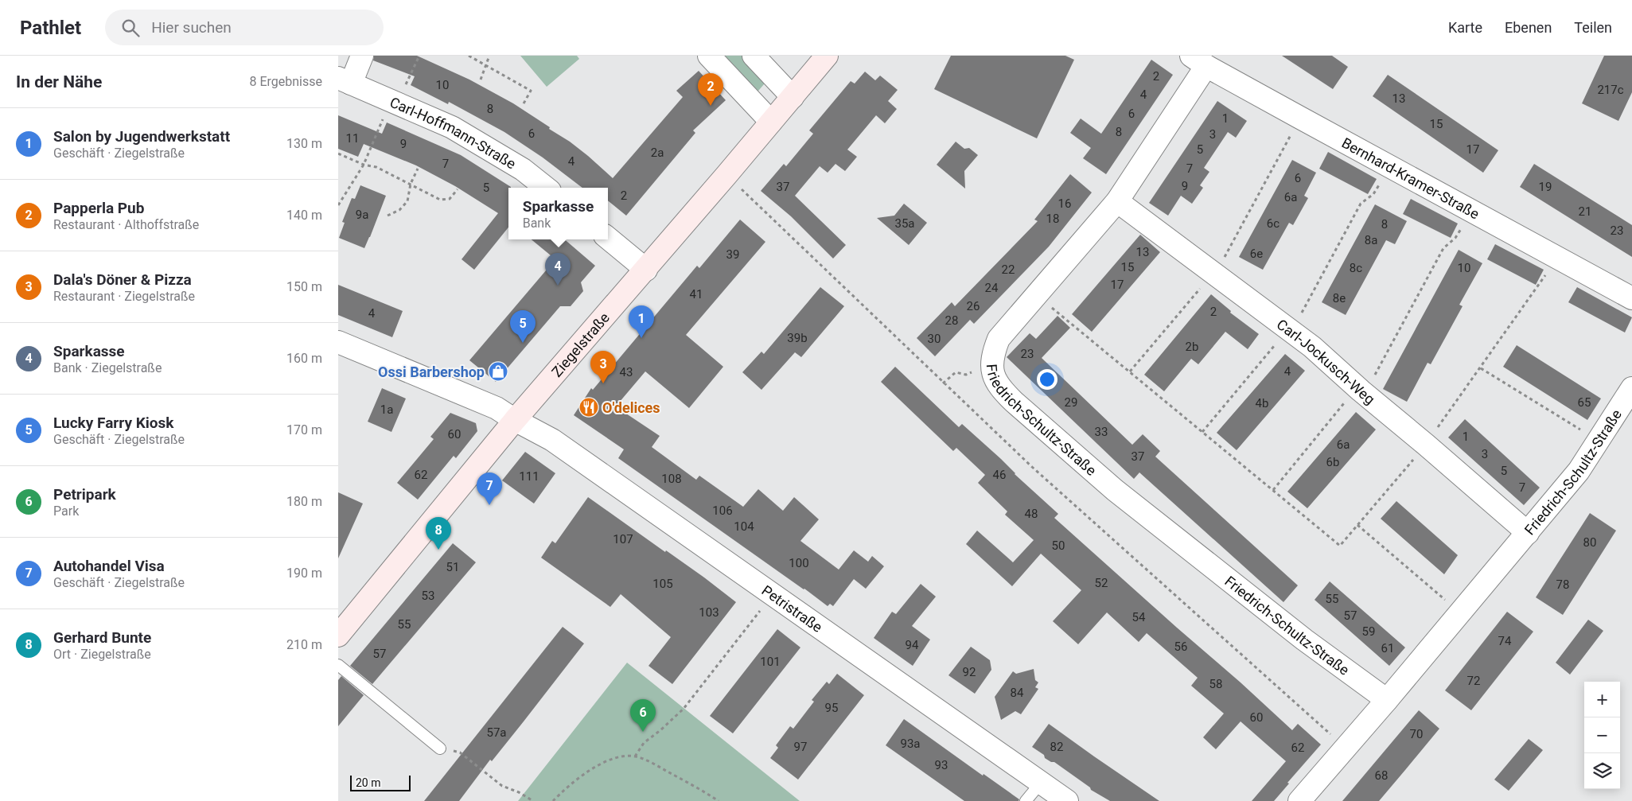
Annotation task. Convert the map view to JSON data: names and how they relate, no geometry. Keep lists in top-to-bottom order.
{
  "streets": {
    "street": [
      "Carl-Hoffmann-Straße",
      "Bernhard-Kramer-Straße",
      "Ziegelstraße",
      "Carl-Jockusch-Weg",
      "Friedrich-Schultz-Straße",
      "Petristraße"
    ]
  },
  "crossings": [
    ["Bernhard-Kramer-Straße", "Friedrich-Schultz-Straße"],
    ["Ziegelstraße", "Petristraße"],
    ["Carl-Jockusch-Weg", "Friedrich-Schultz-Straße"]
  ],
  "places": {
    "shop": ["Ossi Barbershop"],
    "restaurant": ["O'delices"]
  },
  "house_numbers": [
    "2",
    "10",
    "217c",
    "4",
    "13",
    "8",
    "6",
    "1",
    "15",
    "8",
    "6",
    "3",
    "11",
    "9",
    "5",
    "17",
    "2a",
    "4",
    "7",
    "7",
    "6",
    "9",
    "37",
    "19",
    "5",
    "2",
    "6a",
    "16",
    "21",
    "9a",
    "18",
    "35a",
    "6c",
    "8",
    "23",
    "8a",
    "13",
    "6e",
    "39",
    "15",
    "8c",
    "10",
    "22",
    "17",
    "24",
    "41",
    "8e",
    "26",
    "2",
    "4",
    "28",
    "39b",
    "30",
    "2b",
    "23",
    "4",
    "43",
    "29",
    "65",
    "4b",
    "1a",
    "33",
    "60",
    "1",
    "6a",
    "3",
    "37",
    "6b",
    "5",
    "62",
    "46",
    "111",
    "108",
    "7",
    "106",
    "48",
    "104",
    "107",
    "80",
    "50",
    "100",
    "51",
    "52",
    "105",
    "78",
    "53",
    "55",
    "103",
    "57",
    "54",
    "55",
    "59",
    "74",
    "94",
    "56",
    "61",
    "57",
    "101",
    "92",
    "72",
    "58",
    "84",
    "95",
    "60",
    "57a",
    "70",
    "93a",
    "97",
    "82",
    "62",
    "93",
    "68"
  ],
  "scale_bar": "20 m",
  "page": {
    "header": "Pathlet",
    "search": "Hier suchen",
    "nav": ["Karte", "Ebenen", "Teilen"],
    "heading": ["In der Nähe", "8 Ergebnisse"],
    "pins": [
      "2",
      "4",
      "1",
      "5",
      "3",
      "7",
      "8",
      "6"
    ],
    "list": [
      {
        "mark": "1",
        "name": "Salon by Jugendwerkstatt",
        "note": "Geschäft · Ziegelstraße",
        "value": "130 m"
      },
      {
        "mark": "2",
        "name": "Papperla Pub",
        "note": "Restaurant · Althoffstraße",
        "value": "140 m"
      },
      {
        "mark": "3",
        "name": "Dala's Döner & Pizza",
        "note": "Restaurant · Ziegelstraße",
        "value": "150 m"
      },
      {
        "mark": "4",
        "name": "Sparkasse",
        "note": "Bank · Ziegelstraße",
        "value": "160 m"
      },
      {
        "mark": "5",
        "name": "Lucky Farry Kiosk",
        "note": "Geschäft · Ziegelstraße",
        "value": "170 m"
      },
      {
        "mark": "6",
        "name": "Petripark",
        "note": "Park",
        "value": "180 m"
      },
      {
        "mark": "7",
        "name": "Autohandel Visa",
        "note": "Geschäft · Ziegelstraße",
        "value": "190 m"
      },
      {
        "mark": "8",
        "name": "Gerhard Bunte",
        "note": "Ort · Ziegelstraße",
        "value": "210 m"
      }
    ],
    "popup": ["Sparkasse", "Bank"],
    "map_buttons": ["+", "−"],
    "scale": "20 m"
  }
}
